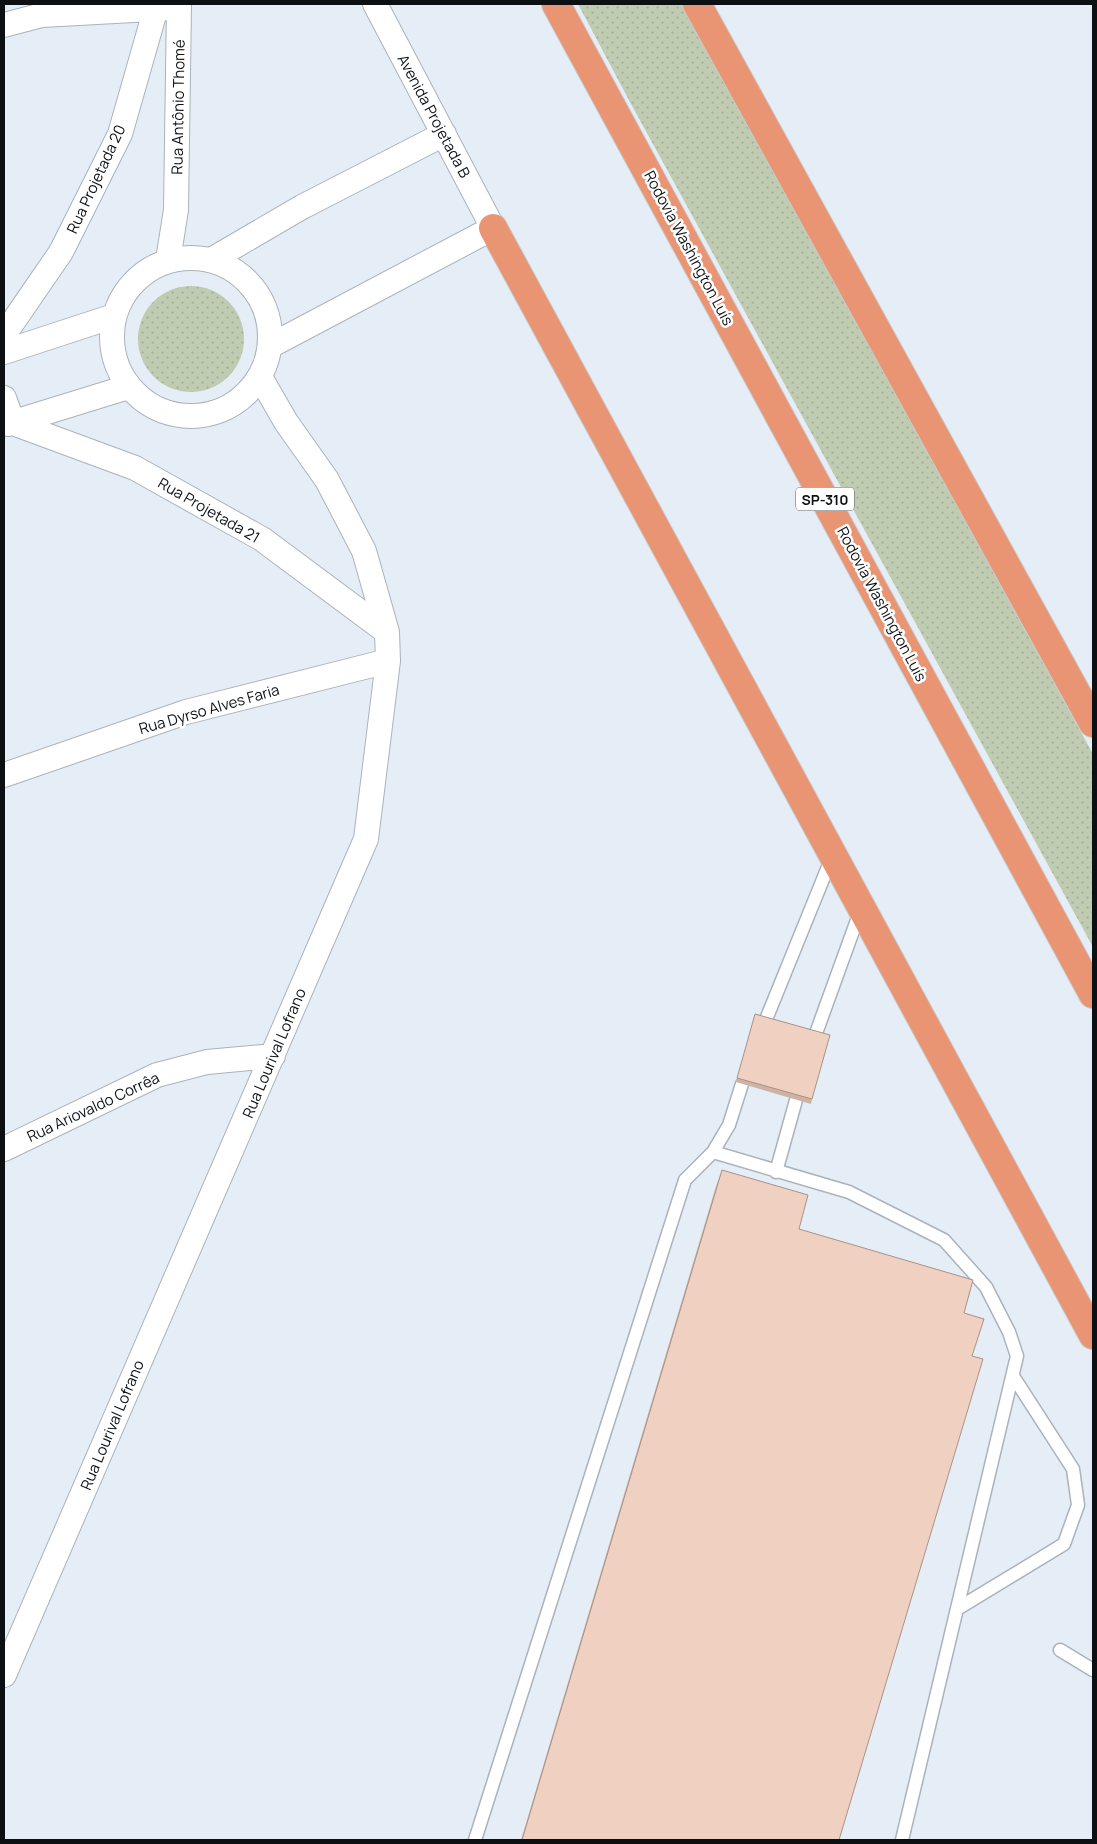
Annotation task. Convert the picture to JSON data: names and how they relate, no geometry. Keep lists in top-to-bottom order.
{
  "streets": {
    "highway": ["Rodovia Washington Luís", "SP-310"],
    "street": [
      "Rua Antônio Thomé",
      "Avenida Projetada B",
      "Rua Projetada 20",
      "Rua Projetada 21",
      "Rua Dyrso Alves Faria",
      "Rua Lourival Lofrano",
      "Rua Ariovaldo Corrêa"
    ]
  },
  "crossings": [
    ["Rua Antônio Thomé", "Rua Projetada 20"],
    ["Rua Antônio Thomé", "Rua Lourival Lofrano"],
    ["Rua Projetada 21", "Rua Lourival Lofrano"],
    ["Rua Dyrso Alves Faria", "Rua Lourival Lofrano"],
    ["Rua Lourival Lofrano", "Rua Ariovaldo Corrêa"]
  ]
}
